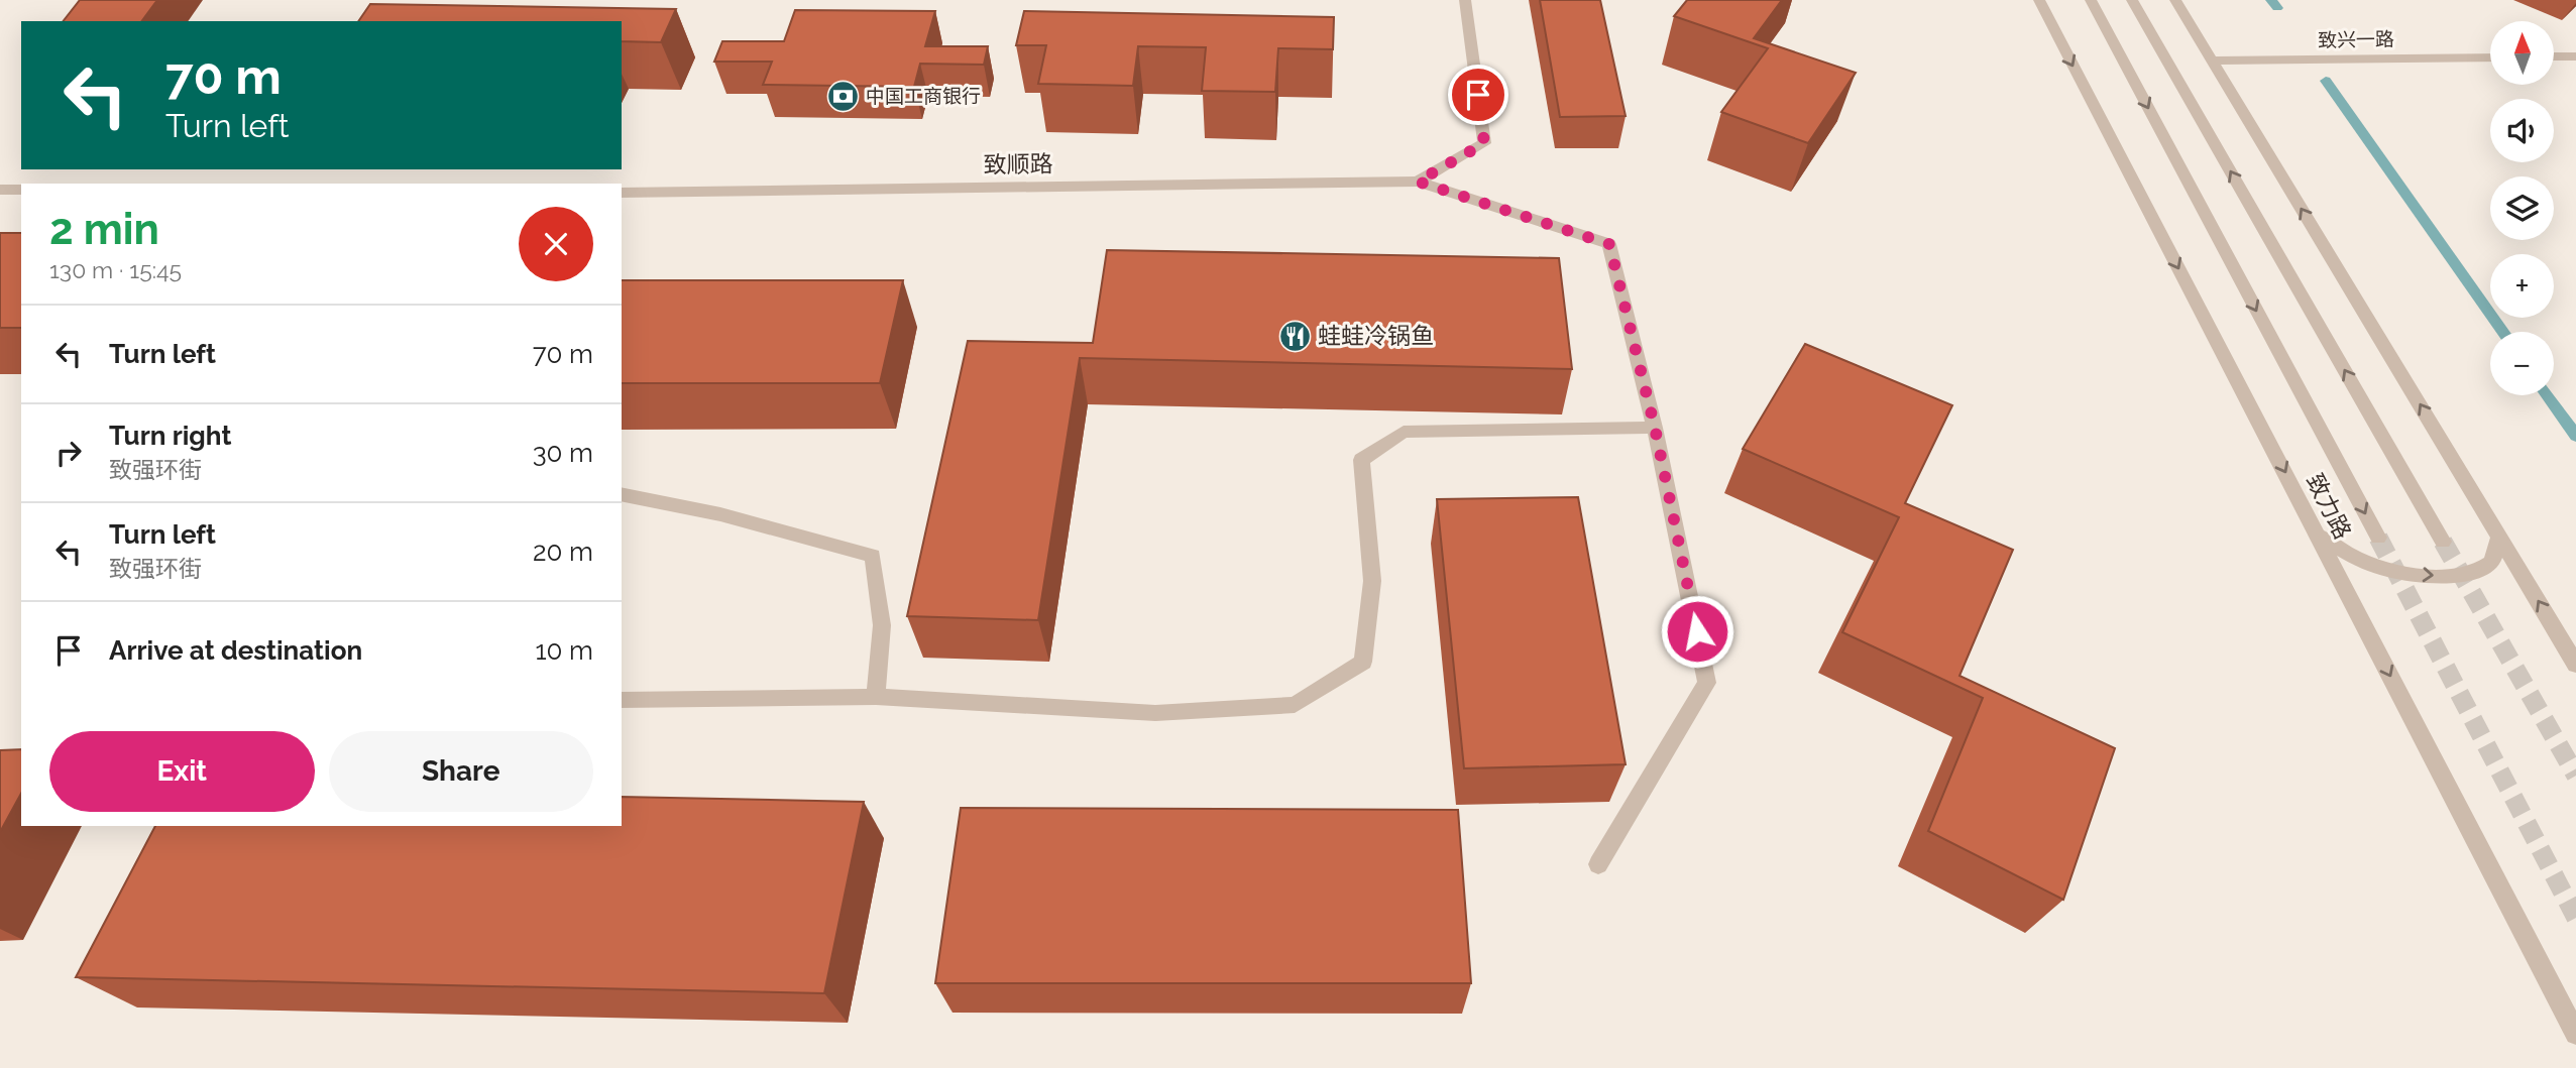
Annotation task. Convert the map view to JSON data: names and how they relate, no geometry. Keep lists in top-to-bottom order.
{
  "streets": {
    "street": ["致兴一路", "致顺路", "致力路"]
  },
  "places": {
    "bank": ["中国工商银行"],
    "restaurant": ["蛙蛙冷锅鱼"]
  },
  "north": "top",
  "page": {
    "map_buttons": ["+", "−"],
    "turn": ["70 m", "Turn left"],
    "heading": ["2 min", "130 m · 15:45"],
    "list": [
      {
        "name": "Turn left",
        "value": "70 m"
      },
      {
        "name": "Turn right",
        "note": "致强环街",
        "value": "30 m"
      },
      {
        "name": "Turn left",
        "note": "致强环街",
        "value": "20 m"
      },
      {
        "name": "Arrive at destination",
        "value": "10 m"
      }
    ],
    "buttons": ["Exit", "Share"]
  }
}
